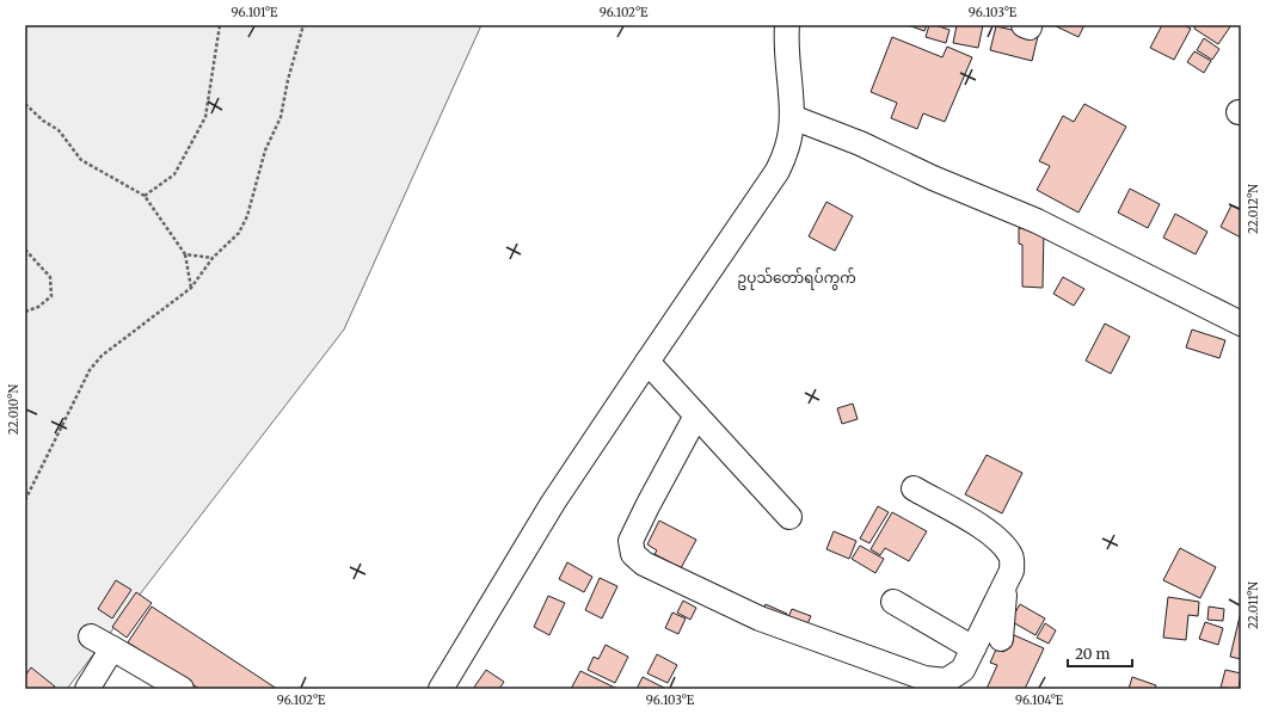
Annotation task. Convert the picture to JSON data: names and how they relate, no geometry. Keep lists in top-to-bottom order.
{
  "districts": ["ဥပုသ်တော်ရပ်ကွက်"],
  "scale_bar": "20 m",
  "coordinates": [
    "96.101°E",
    "96.102°E",
    "96.103°E",
    "22.012°N",
    "22.010°N",
    "22.011°N",
    "96.104°E"
  ]
}
